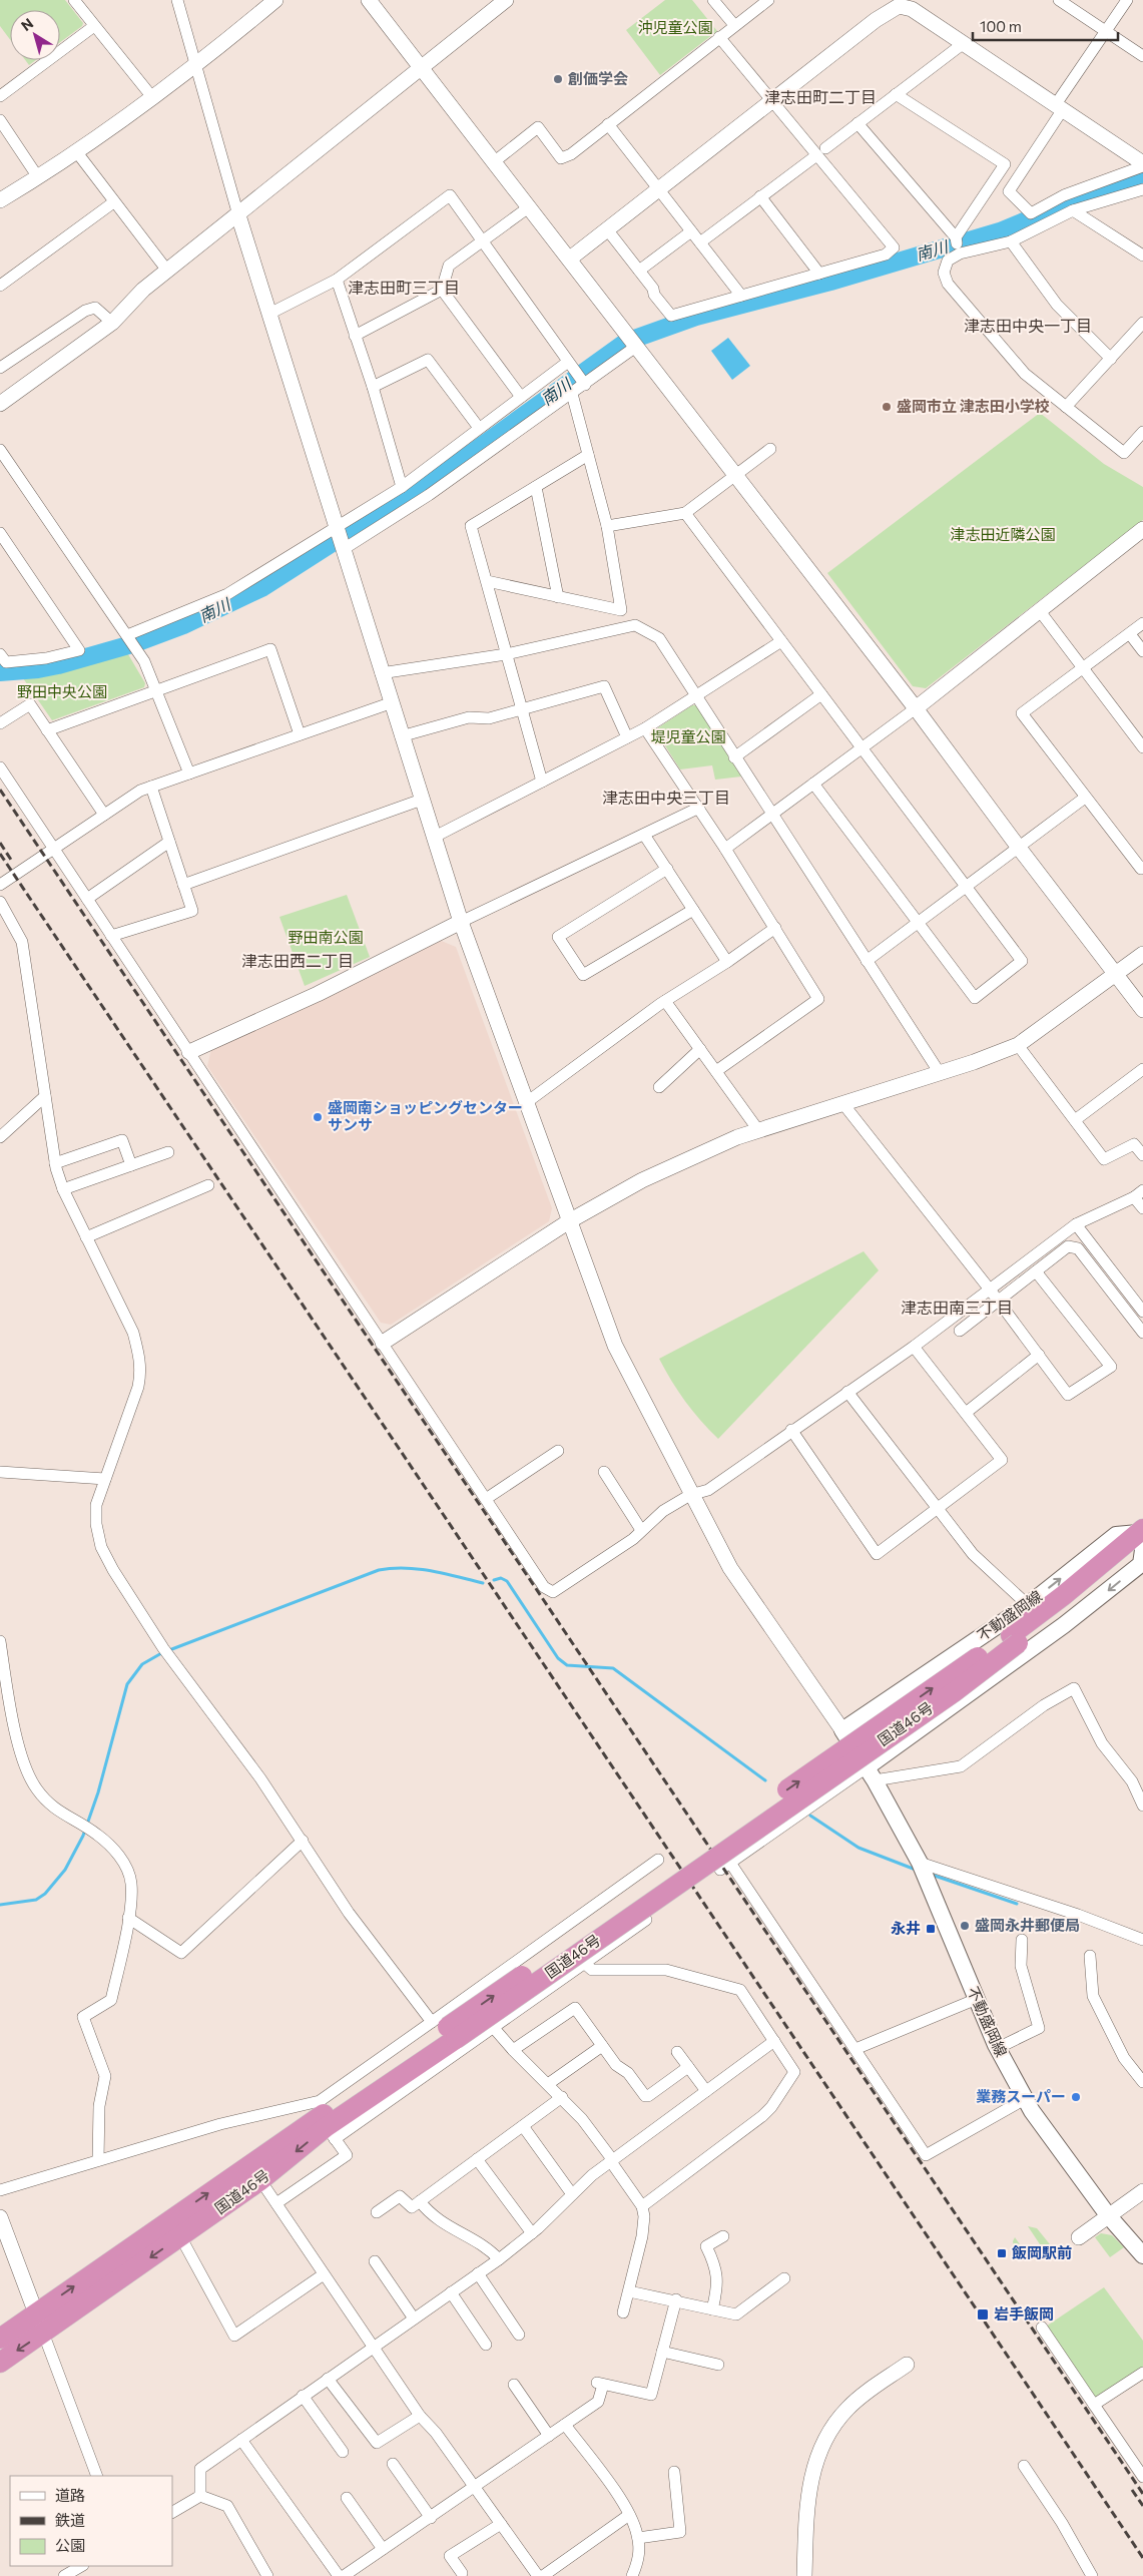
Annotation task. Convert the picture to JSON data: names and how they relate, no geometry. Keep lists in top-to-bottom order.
{
  "streets": {
    "highway": ["国道46号"],
    "main road": ["不動盛岡線"]
  },
  "crossings": [
    ["不動盛岡線", "国道46号"]
  ],
  "districts": [
    "津志田町二丁目",
    "津志田町三丁目",
    "津志田中央一丁目",
    "津志田中央三丁目",
    "津志田西二丁目",
    "津志田南三丁目"
  ],
  "water": ["南川"],
  "parks": [
    "沖児童公園",
    "津志田近隣公園",
    "野田中央公園",
    "堤児童公園",
    "野田南公園"
  ],
  "places": {
    "other": [
      "創価学会",
      "盛岡市立 津志田小学校",
      "盛岡南ショッピングセンター サンサ",
      "盛岡永井郵便局",
      "業務スーパー"
    ],
    "transit": ["永井", "飯岡駅前", "岩手飯岡"]
  },
  "legend": ["道路", "鉄道", "公園"],
  "scale_bar": "100 m",
  "north": "top left"
}
